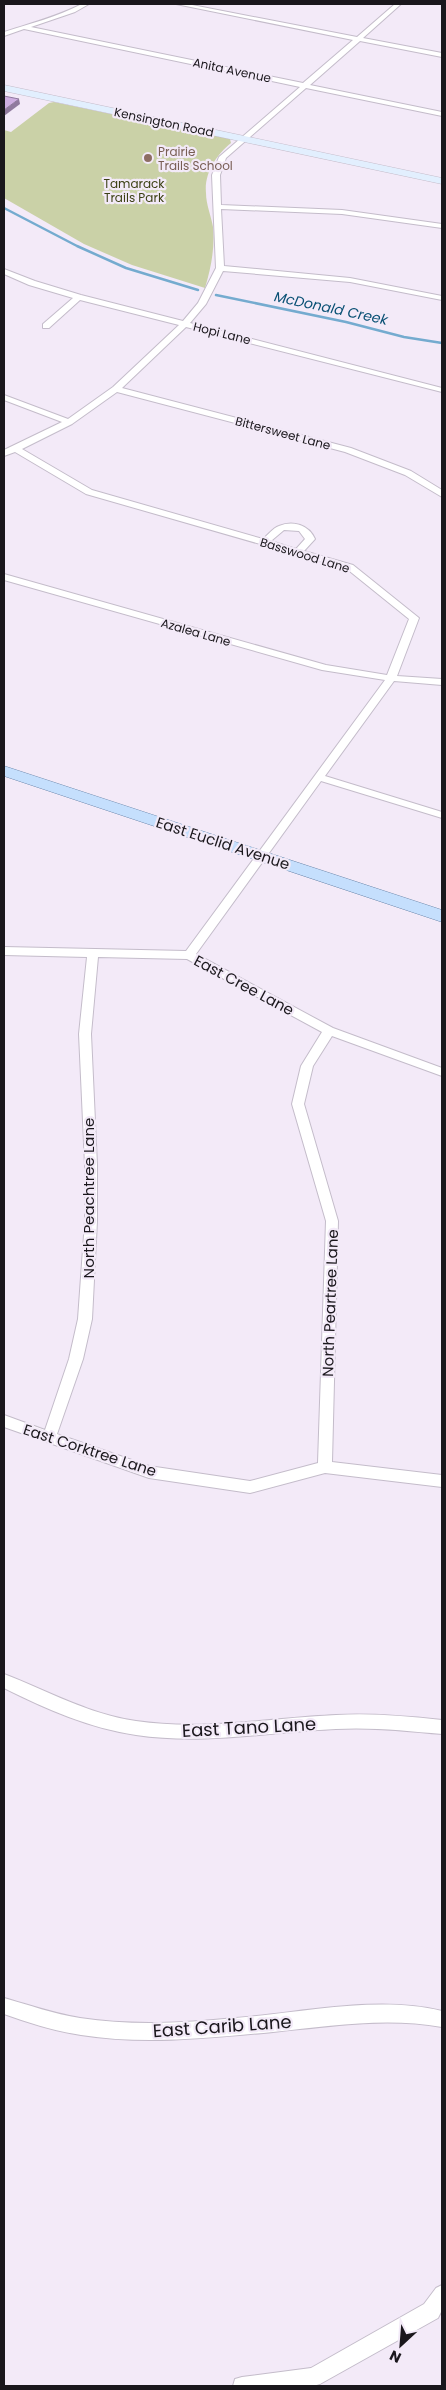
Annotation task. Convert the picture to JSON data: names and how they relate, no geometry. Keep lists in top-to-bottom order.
{
  "streets": {
    "main road": ["Kensington Road", "East Euclid Avenue"],
    "street": [
      "Anita Avenue",
      "Hopi Lane",
      "Bittersweet Lane",
      "Basswood Lane",
      "Azalea Lane",
      "East Cree Lane",
      "North Peachtree Lane",
      "North Peartree Lane",
      "East Corktree Lane",
      "East Tano Lane",
      "East Carib Lane"
    ]
  },
  "crossings": [
    ["Basswood Lane", "Azalea Lane"],
    ["Basswood Lane", "East Euclid Avenue"],
    ["Basswood Lane", "East Cree Lane"],
    ["East Cree Lane", "North Peachtree Lane"],
    ["East Cree Lane", "North Peartree Lane"],
    ["North Peachtree Lane", "East Corktree Lane"],
    ["North Peartree Lane", "East Corktree Lane"]
  ],
  "water": ["McDonald Creek"],
  "parks": ["Tamarack Trails Park"],
  "places": ["Prairie Trails School"],
  "north": "bottom left"
}
